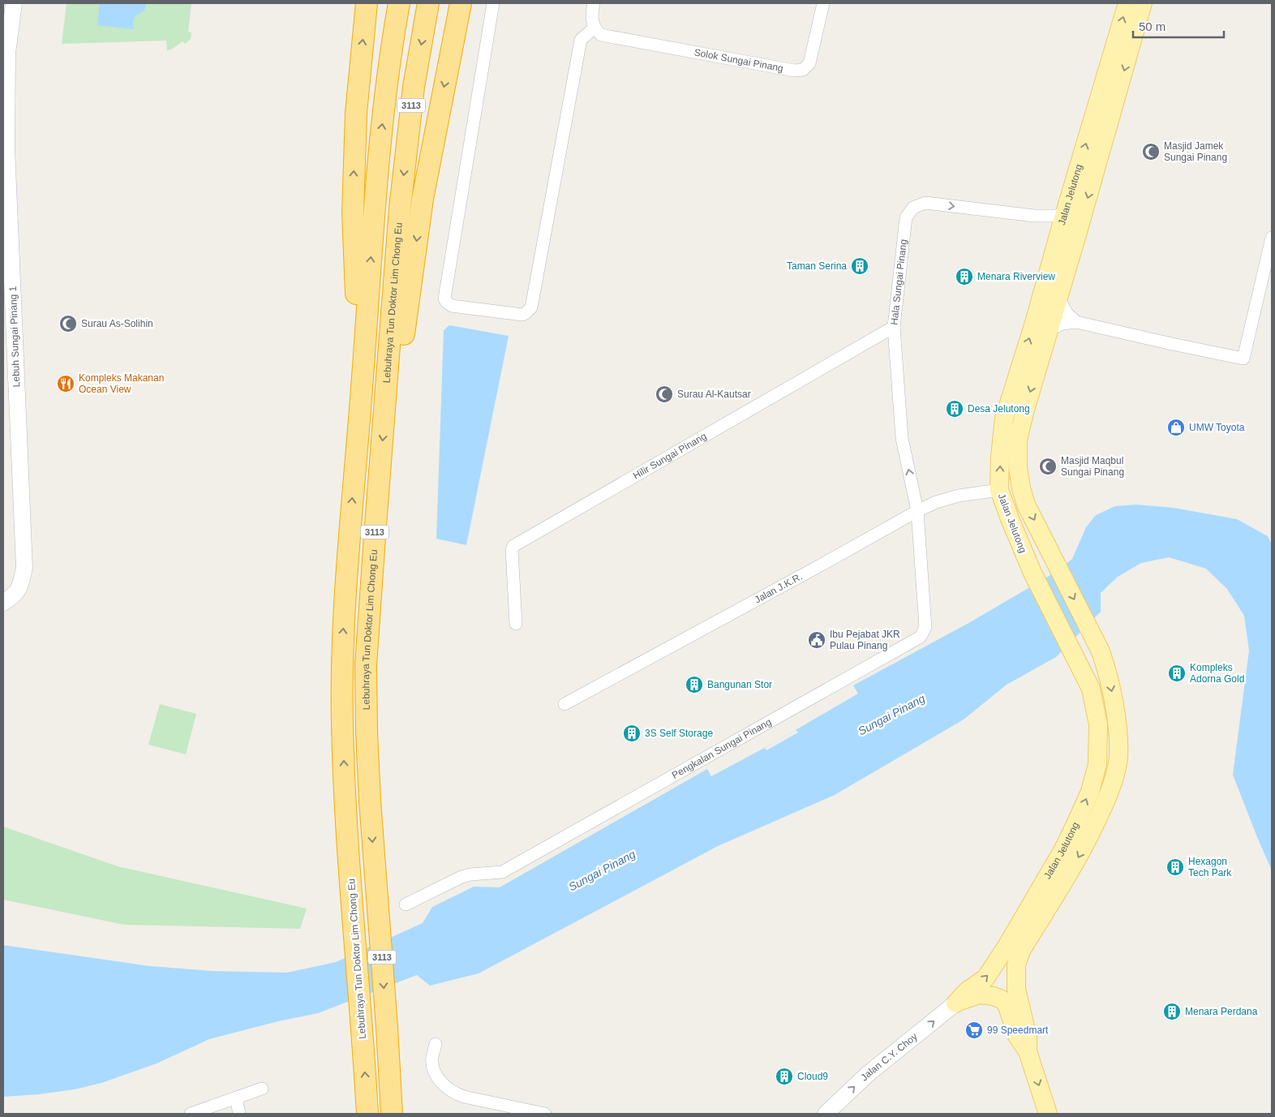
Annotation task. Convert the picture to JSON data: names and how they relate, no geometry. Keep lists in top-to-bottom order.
{
  "streets": {
    "highway": ["3113", "Lebuhraya Tun Doktor Lim Chong Eu"],
    "main road": ["Jalan Jelutong"],
    "street": [
      "Solok Sungai Pinang",
      "Hala Sungai Pinang",
      "Lebuh Sungai Pinang 1",
      "Hilir Sungai Pinang",
      "Jalan J.K.R.",
      "Pengkalan Sungai Pinang",
      "Jalan C.Y. Choy"
    ]
  },
  "crossings": [
    ["Jalan Jelutong", "Hala Sungai Pinang"],
    ["Jalan Jelutong", "Jalan J.K.R."],
    ["Jalan Jelutong", "Jalan C.Y. Choy"],
    ["Hala Sungai Pinang", "Hilir Sungai Pinang"],
    ["Hala Sungai Pinang", "Jalan J.K.R."],
    ["Hala Sungai Pinang", "Pengkalan Sungai Pinang"],
    ["Jalan J.K.R.", "Pengkalan Sungai Pinang"]
  ],
  "one_way": ["Jalan C.Y. Choy"],
  "water": ["Sungai Pinang"],
  "places": {
    "mosque": [
      "Masjid Jamek Sungai Pinang",
      "Surau As-Solihin",
      "Surau Al-Kautsar",
      "Masjid Maqbul Sungai Pinang"
    ],
    "building": [
      "Taman Serina",
      "Menara Riverview",
      "Desa Jelutong",
      "Kompleks Adorna Gold",
      "Bangunan Stor",
      "3S Self Storage",
      "Hexagon Tech Park",
      "Menara Perdana",
      "Cloud9"
    ],
    "restaurant": ["Kompleks Makanan Ocean View"],
    "shop": ["UMW Toyota"],
    "public building": ["Ibu Pejabat JKR Pulau Pinang"],
    "supermarket": ["99 Speedmart"]
  },
  "scale_bar": "50 m"
}
